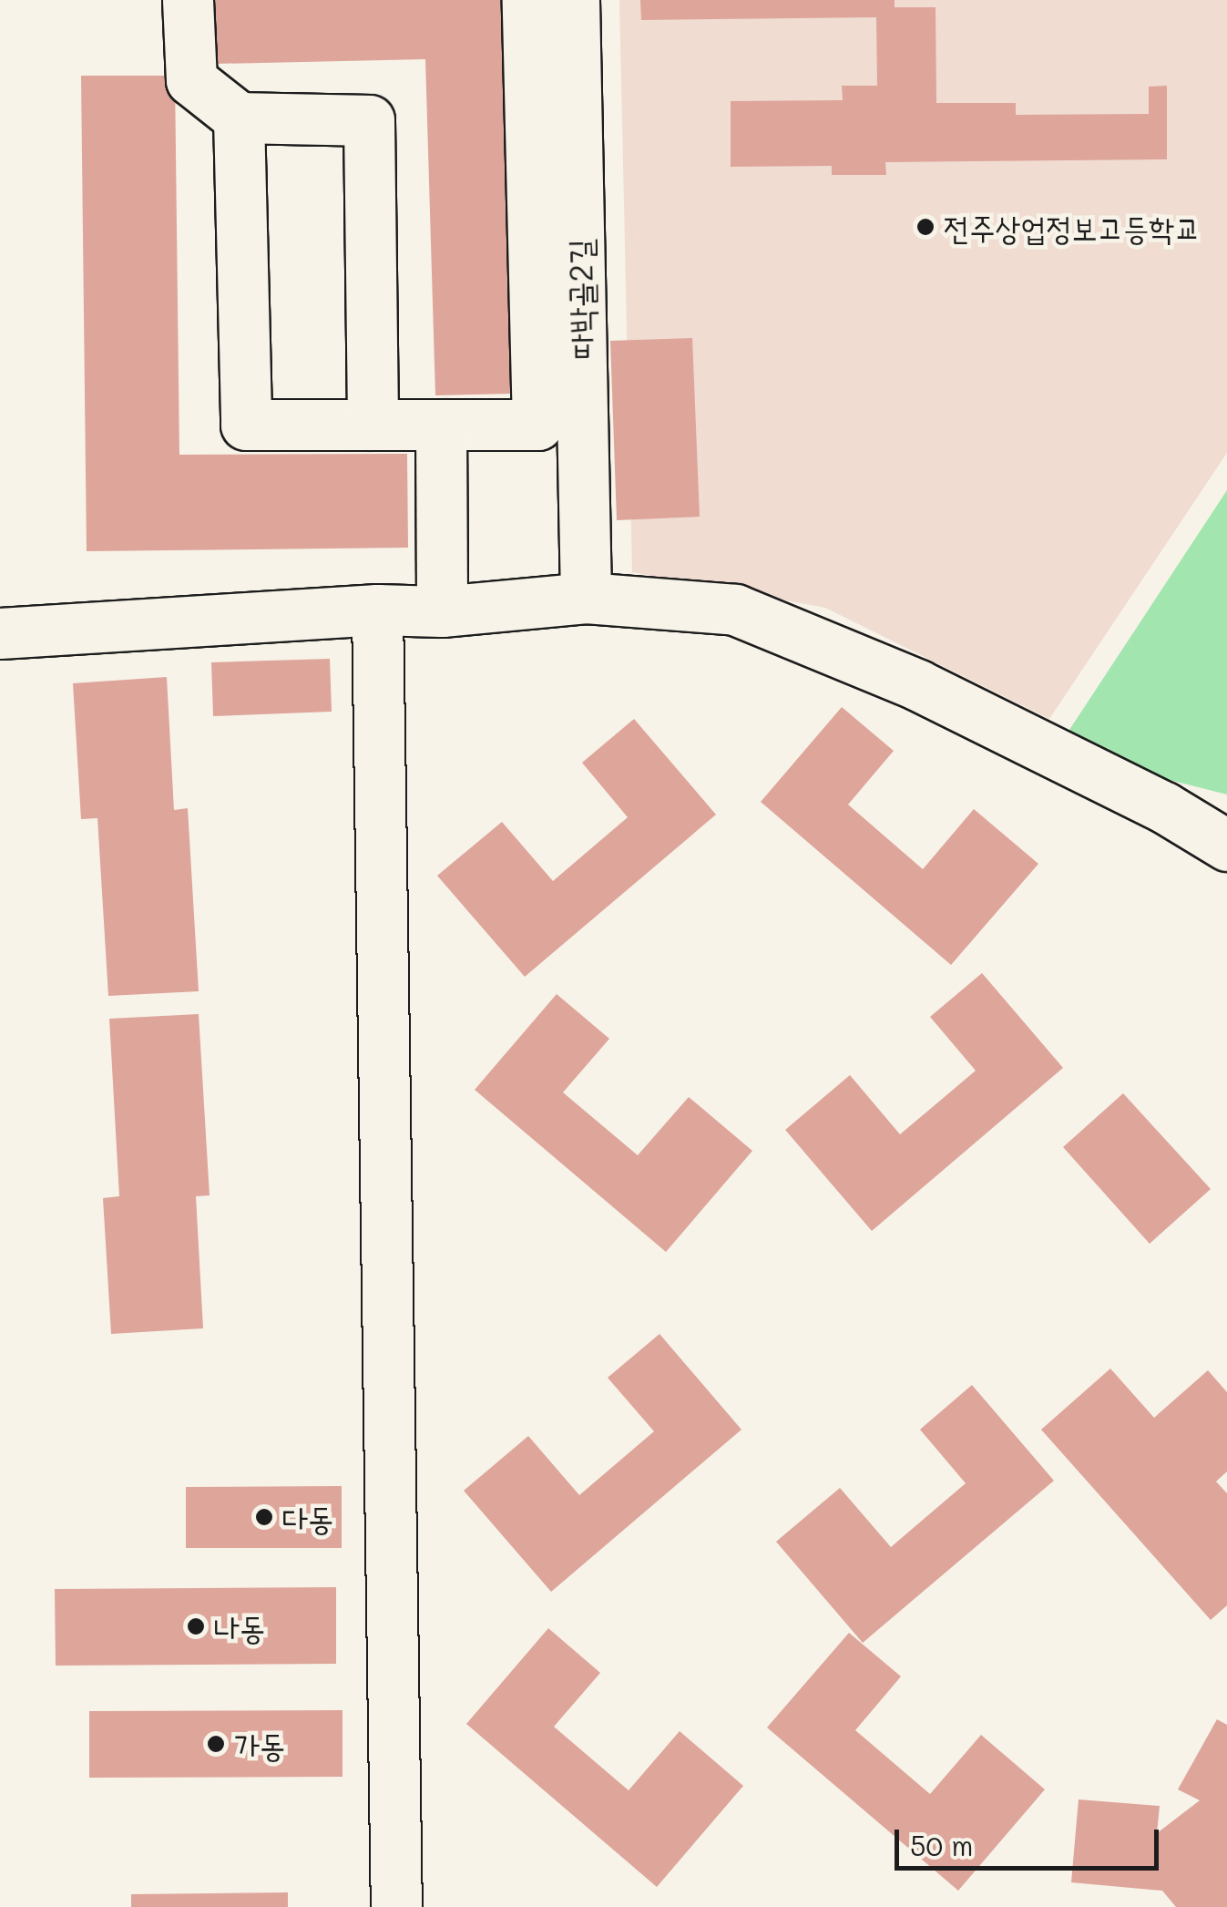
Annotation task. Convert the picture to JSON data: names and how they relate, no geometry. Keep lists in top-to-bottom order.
{
  "streets": {
    "street": ["따박골2길"]
  },
  "places": [
    "전주상업정보고등학교",
    "다동",
    "나동",
    "가동"
  ],
  "scale_bar": "50 m"
}
